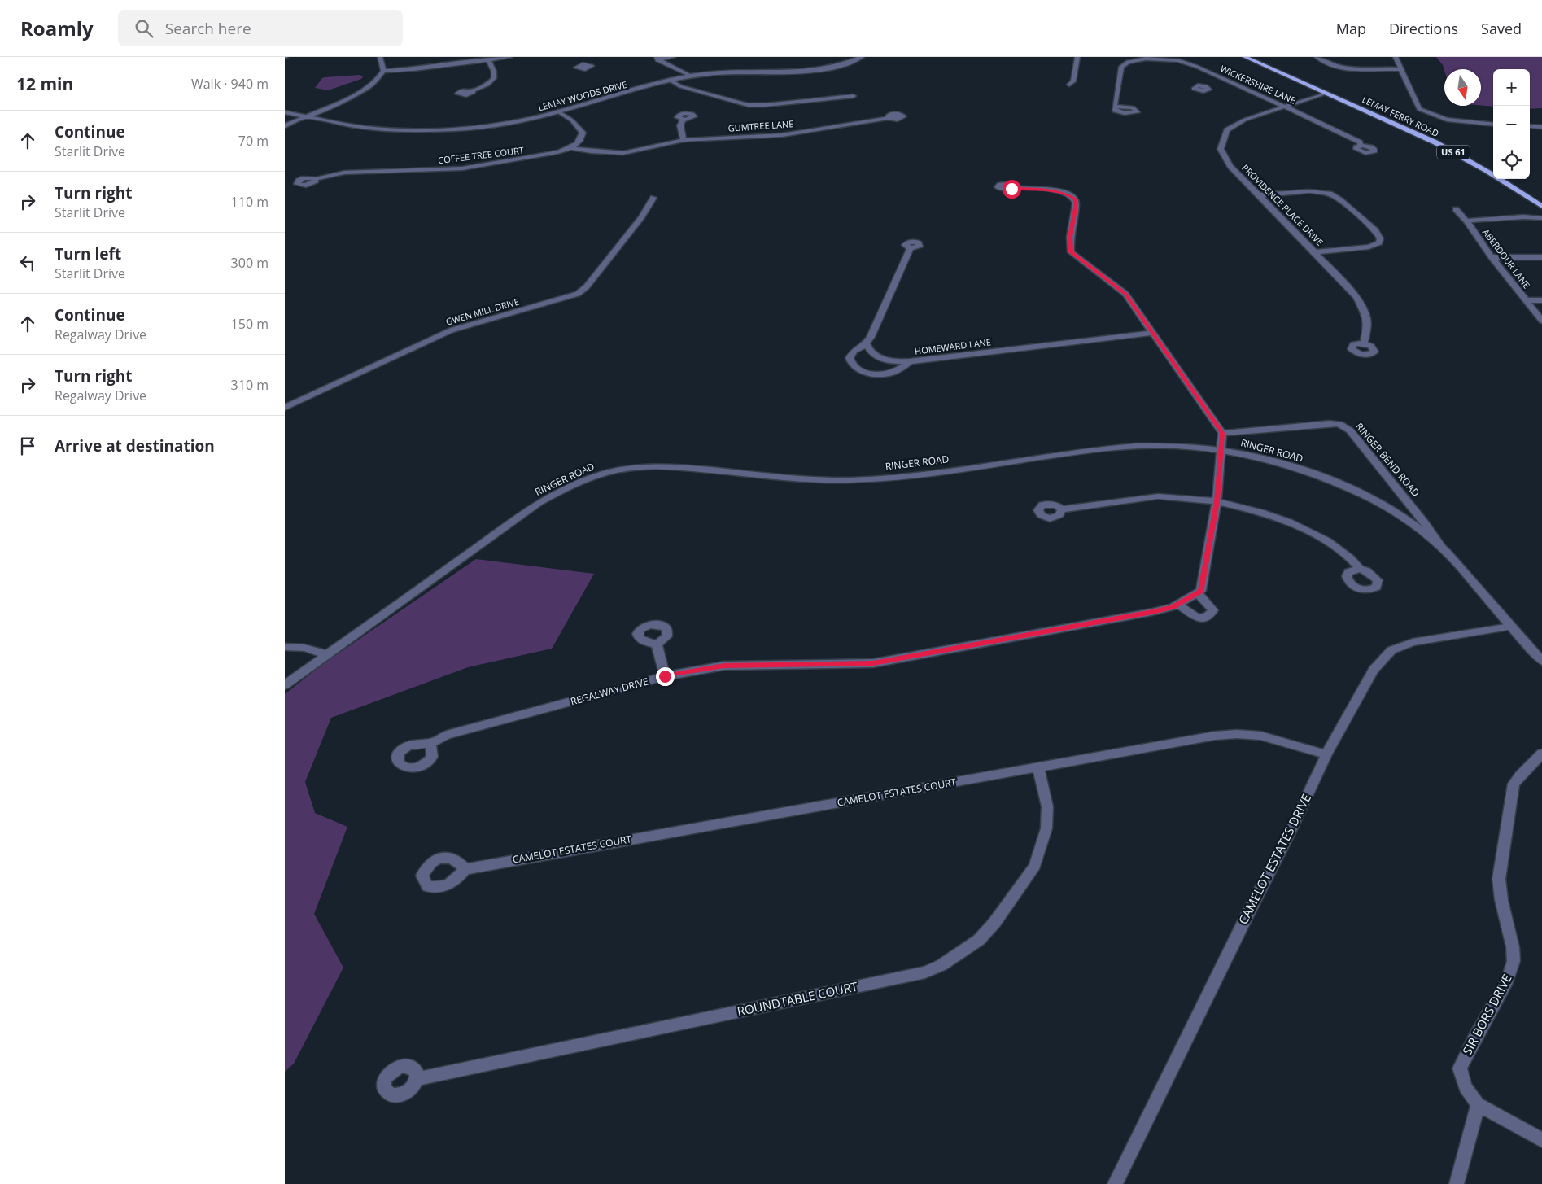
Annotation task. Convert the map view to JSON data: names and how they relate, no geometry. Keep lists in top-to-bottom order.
{
  "streets": {
    "main road": ["LEMAY FERRY ROAD", "US 61"],
    "street": [
      "WICKERSHIRE LANE",
      "LEMAY WOODS DRIVE",
      "GUMTREE LANE",
      "COFFEE TREE COURT",
      "PROVIDENCE PLACE DRIVE",
      "ABERDOUR LANE",
      "GWEN MILL DRIVE",
      "HOMEWARD LANE",
      "RINGER ROAD",
      "RINGER BEND ROAD",
      "REGALWAY DRIVE",
      "CAMELOT ESTATES COURT",
      "CAMELOT ESTATES DRIVE",
      "ROUNDTABLE COURT",
      "SIR BORS DRIVE"
    ]
  },
  "crossings": [
    ["WICKERSHIRE LANE", "PROVIDENCE PLACE DRIVE"],
    ["LEMAY FERRY ROAD", "PROVIDENCE PLACE DRIVE"],
    ["GUMTREE LANE", "COFFEE TREE COURT"],
    ["RINGER ROAD", "RINGER BEND ROAD"],
    ["RINGER ROAD", "CAMELOT ESTATES DRIVE"],
    ["CAMELOT ESTATES COURT", "CAMELOT ESTATES DRIVE"],
    ["CAMELOT ESTATES COURT", "ROUNDTABLE COURT"]
  ],
  "north": "bottom",
  "page": {
    "header": "Roamly",
    "search": "Search here",
    "nav": ["Map", "Directions", "Saved"],
    "heading": ["12 min", "Walk · 940 m"],
    "map_buttons": ["+", "−"],
    "list": [
      ["Continue", "Starlit Drive", "70 m"],
      ["Turn right", "Starlit Drive", "110 m"],
      ["Turn left", "Starlit Drive", "300 m"],
      ["Continue", "Regalway Drive", "150 m"],
      ["Turn right", "Regalway Drive", "310 m"],
      "Arrive at destination"
    ]
  }
}
